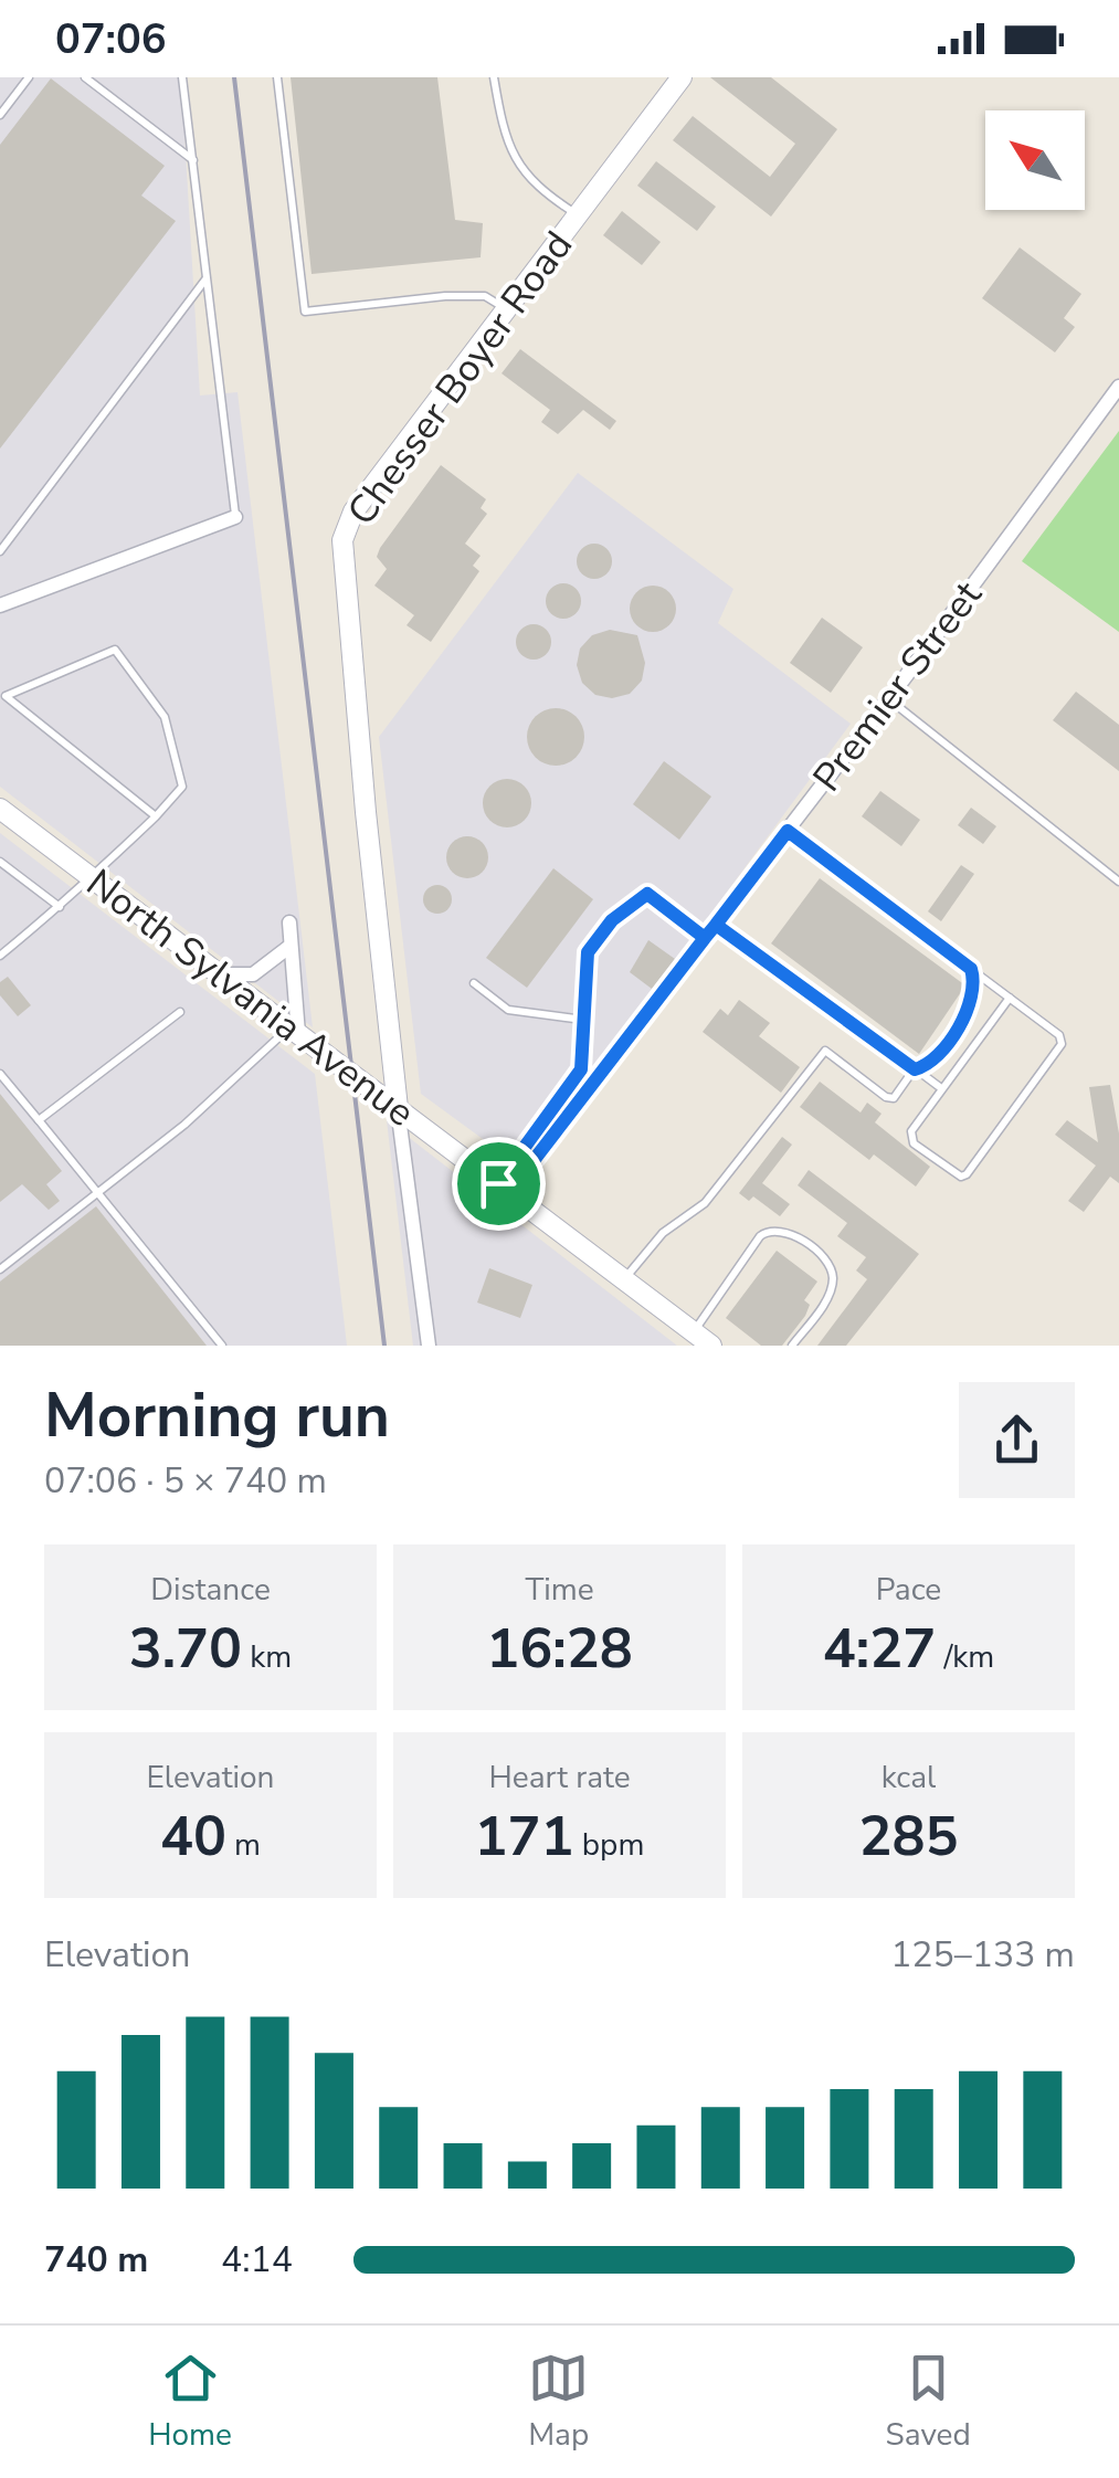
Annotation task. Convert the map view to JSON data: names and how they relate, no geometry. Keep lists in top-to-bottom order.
{
  "streets": {
    "street": ["Chesser Boyer Road", "Premier Street", "North Sylvania Avenue"]
  },
  "crossings": [
    ["Chesser Boyer Road", "North Sylvania Avenue"],
    ["Premier Street", "North Sylvania Avenue"]
  ],
  "north": "top left",
  "page": {
    "status": "07:06",
    "heading": ["Morning run", "07:06 · 5 × 740 m"],
    "stats": [
      ["Distance", "3.70 km"],
      ["Time", "16:28"],
      ["Pace", "4:27 /km"],
      ["Elevation", "40 m"],
      ["Heart rate", "171 bpm"],
      ["kcal", "285"]
    ],
    "chart": ["Elevation", "125–133 m"],
    "list": [
      {
        "name": "740 m",
        "note": "4:14"
      }
    ],
    "tabs": ["Home", "Map", "Saved"]
  }
}
